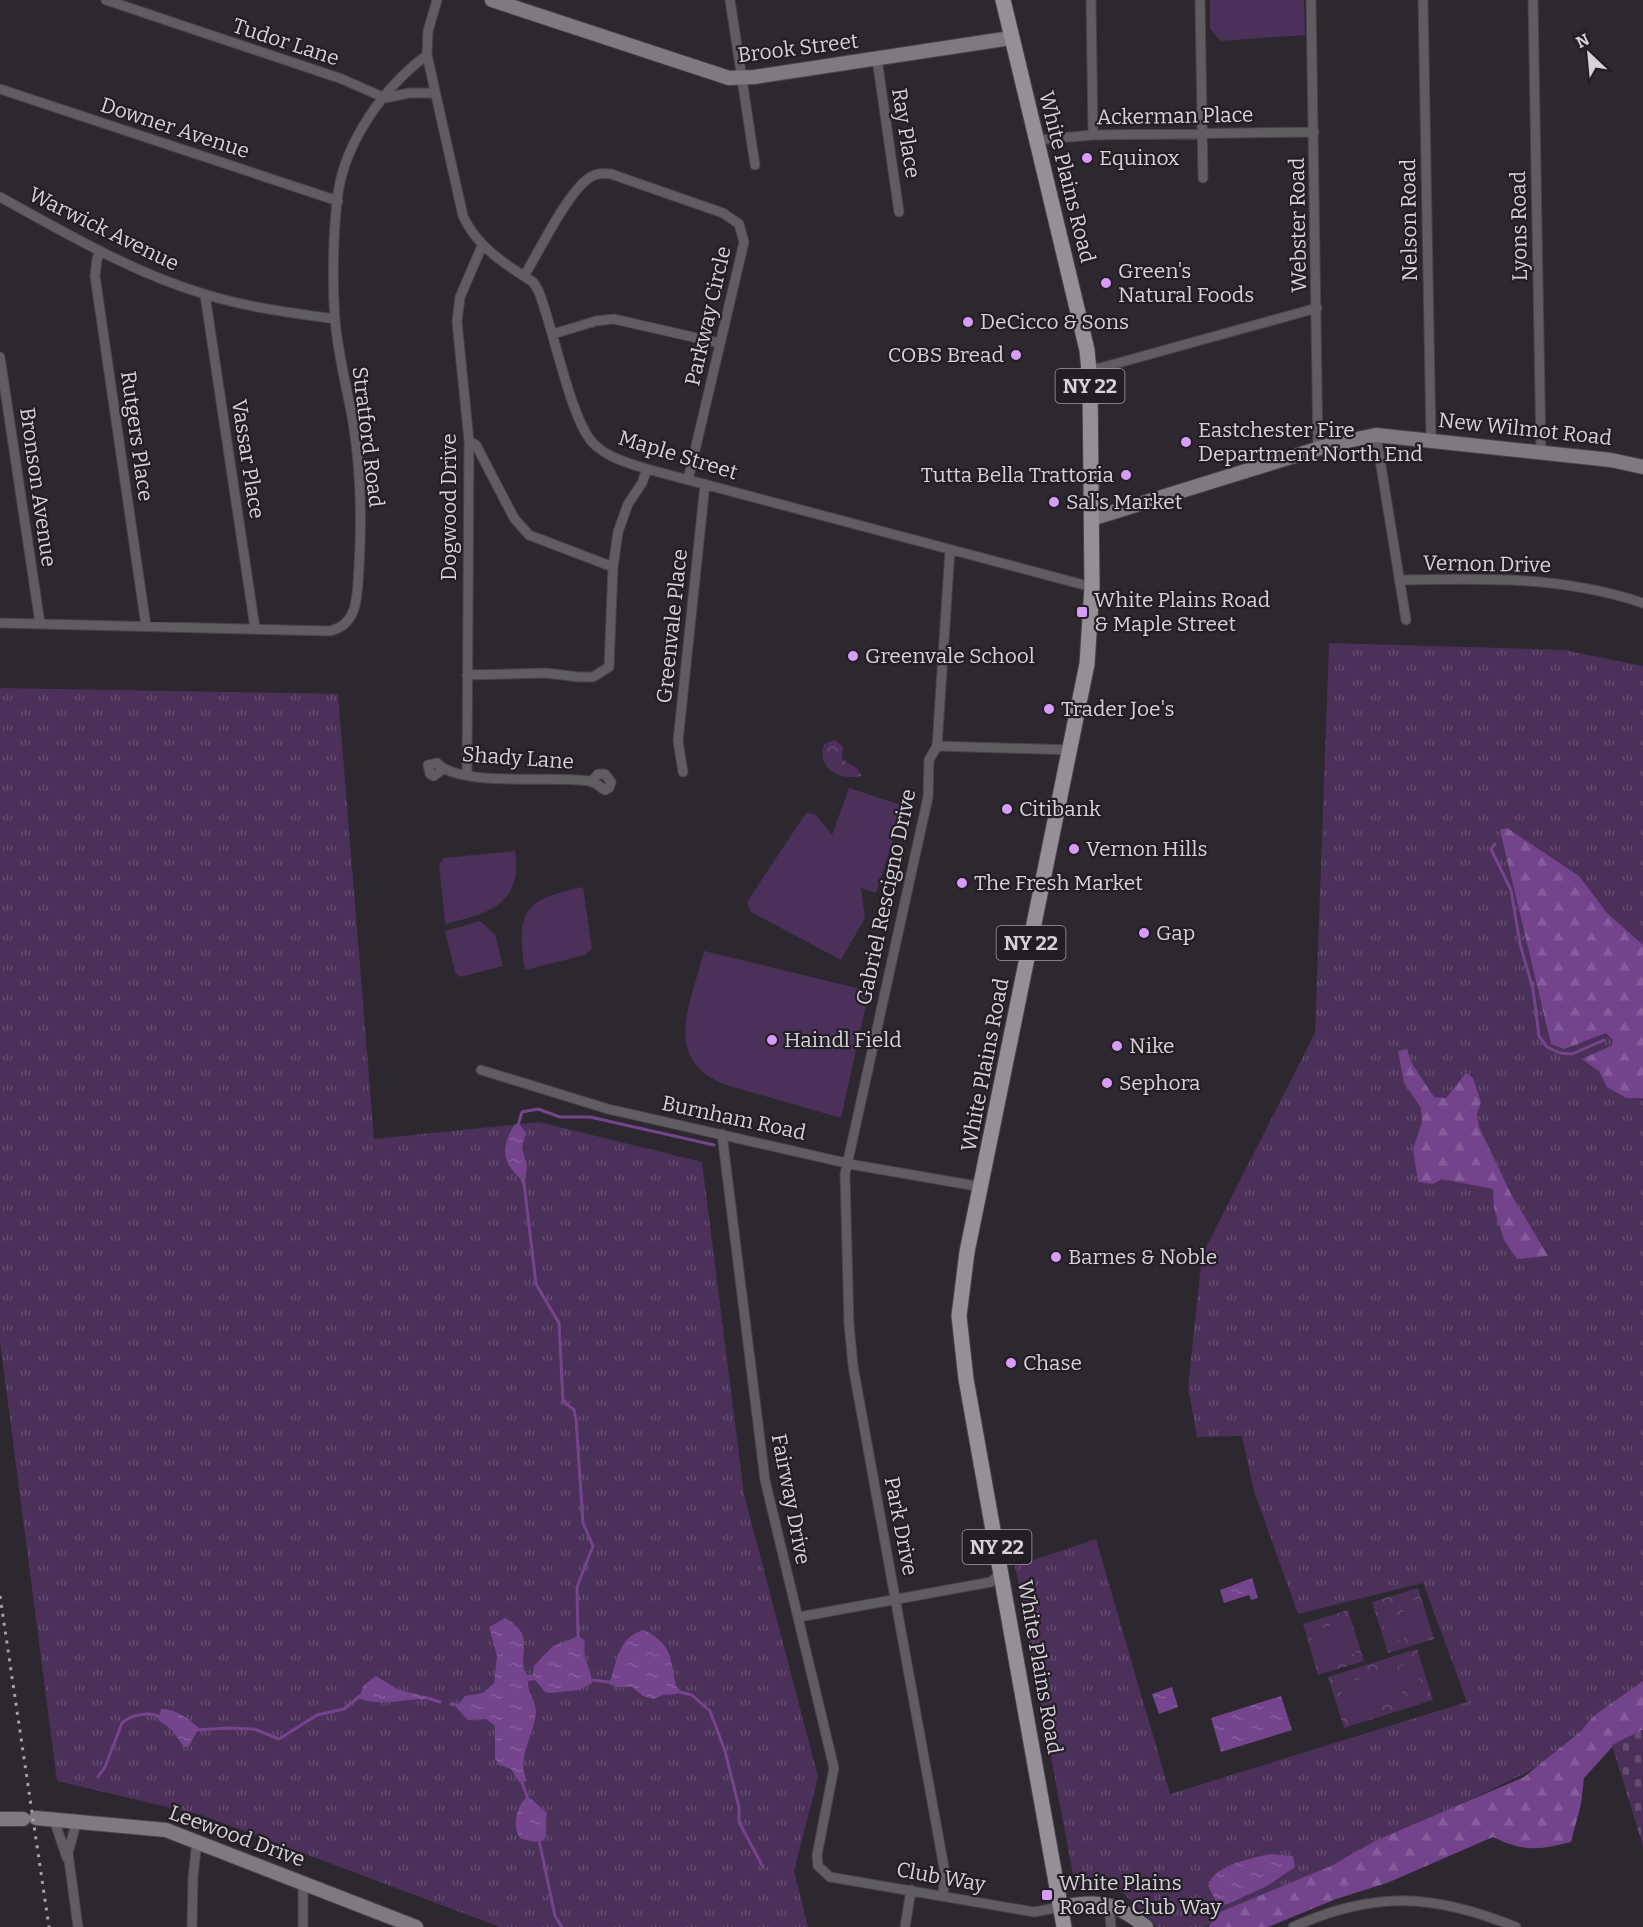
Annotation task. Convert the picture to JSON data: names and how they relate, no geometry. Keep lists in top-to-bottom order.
{
  "streets": {
    "main road": ["White Plains Road", "NY 22"],
    "street": [
      "Tudor Lane",
      "Brook Street",
      "Ackerman Place",
      "Downer Avenue",
      "Ray Place",
      "Nelson Road",
      "Webster Road",
      "Lyons Road",
      "Warwick Avenue",
      "Parkway Circle",
      "New Wilmot Road",
      "Rutgers Place",
      "Stratford Road",
      "Maple Street",
      "Vassar Place",
      "Bronson Avenue",
      "Dogwood Drive",
      "Vernon Drive",
      "Greenvale Place",
      "Shady Lane",
      "Gabriel Rescigno Drive",
      "Burnham Road",
      "Fairway Drive",
      "Park Drive",
      "Leewood Drive",
      "Club Way"
    ]
  },
  "crossings": [
    ["Tudor Lane", "Stratford Road"],
    ["Brook Street", "Ray Place"],
    ["Brook Street", "White Plains Road"],
    ["Ackerman Place", "White Plains Road"],
    ["Ackerman Place", "Webster Road"],
    ["Downer Avenue", "Stratford Road"],
    ["White Plains Road", "New Wilmot Road"],
    ["White Plains Road", "Maple Street"],
    ["White Plains Road", "Burnham Road"],
    ["White Plains Road", "Club Way"],
    ["Nelson Road", "New Wilmot Road"],
    ["Webster Road", "New Wilmot Road"],
    ["Lyons Road", "New Wilmot Road"],
    ["Warwick Avenue", "Rutgers Place"],
    ["Warwick Avenue", "Stratford Road"],
    ["Warwick Avenue", "Vassar Place"],
    ["Parkway Circle", "Maple Street"],
    ["Rutgers Place", "Stratford Road"],
    ["Stratford Road", "Maple Street"],
    ["Stratford Road", "Vassar Place"],
    ["Stratford Road", "Bronson Avenue"],
    ["Maple Street", "Dogwood Drive"],
    ["Maple Street", "Greenvale Place"],
    ["Maple Street", "Gabriel Rescigno Drive"],
    ["Dogwood Drive", "Shady Lane"],
    ["Gabriel Rescigno Drive", "Burnham Road"],
    ["Gabriel Rescigno Drive", "Park Drive"],
    ["Burnham Road", "Fairway Drive"],
    ["Burnham Road", "Park Drive"],
    ["Fairway Drive", "Club Way"],
    ["Park Drive", "Club Way"]
  ],
  "places": {
    "other": [
      "Equinox",
      "Green's Natural Foods",
      "DeCicco & Sons",
      "COBS Bread",
      "Eastchester Fire Department North End",
      "Tutta Bella Trattoria",
      "Sal's Market",
      "Greenvale School",
      "Trader Joe's",
      "Citibank",
      "Vernon Hills",
      "The Fresh Market",
      "Gap",
      "Haindl Field",
      "Nike",
      "Sephora",
      "Barnes & Noble",
      "Chase"
    ],
    "transit": ["White Plains Road & Maple Street", "White Plains Road & Club Way"]
  },
  "north": "top left"
}
